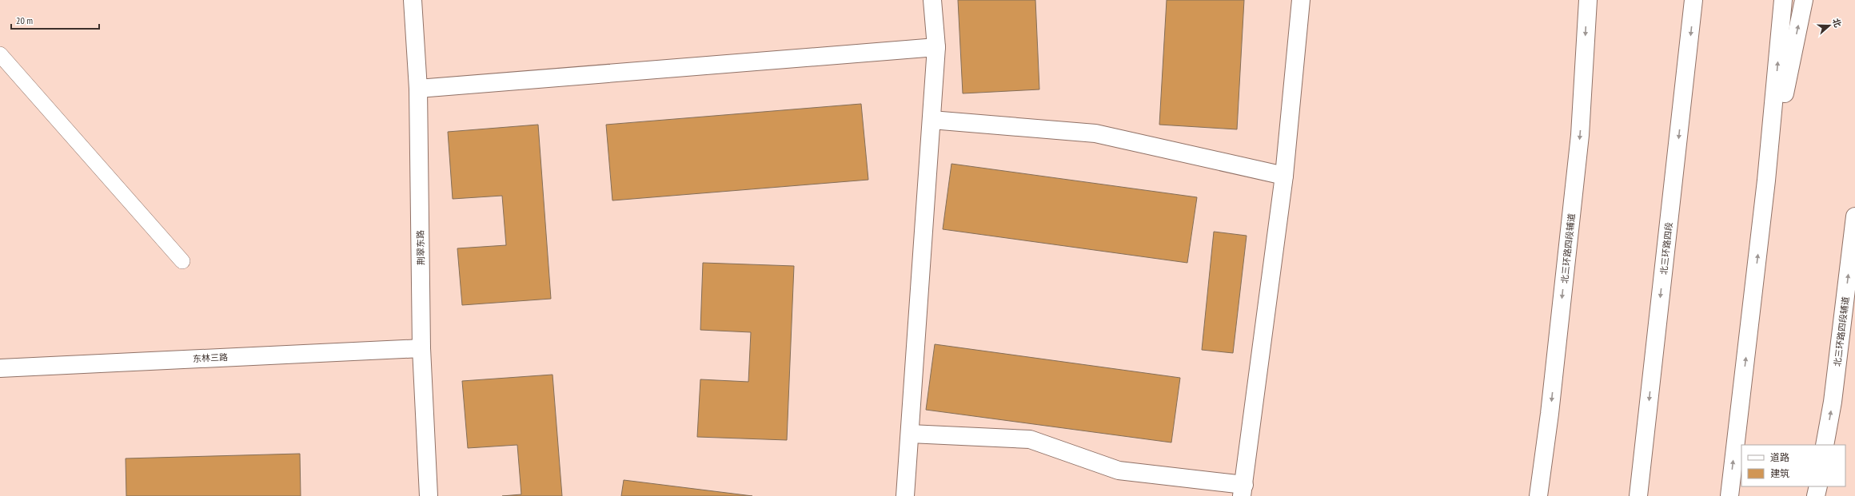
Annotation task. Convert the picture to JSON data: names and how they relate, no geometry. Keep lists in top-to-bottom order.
{
  "streets": {
    "main road": [
      "荆翠东路",
      "北三环路四段辅道",
      "北三环路四段",
      "东林三路"
    ]
  },
  "crossings": [
    ["荆翠东路", "东林三路"]
  ],
  "legend": ["道路", "建筑"],
  "scale_bar": "20 m",
  "north": "right"
}
